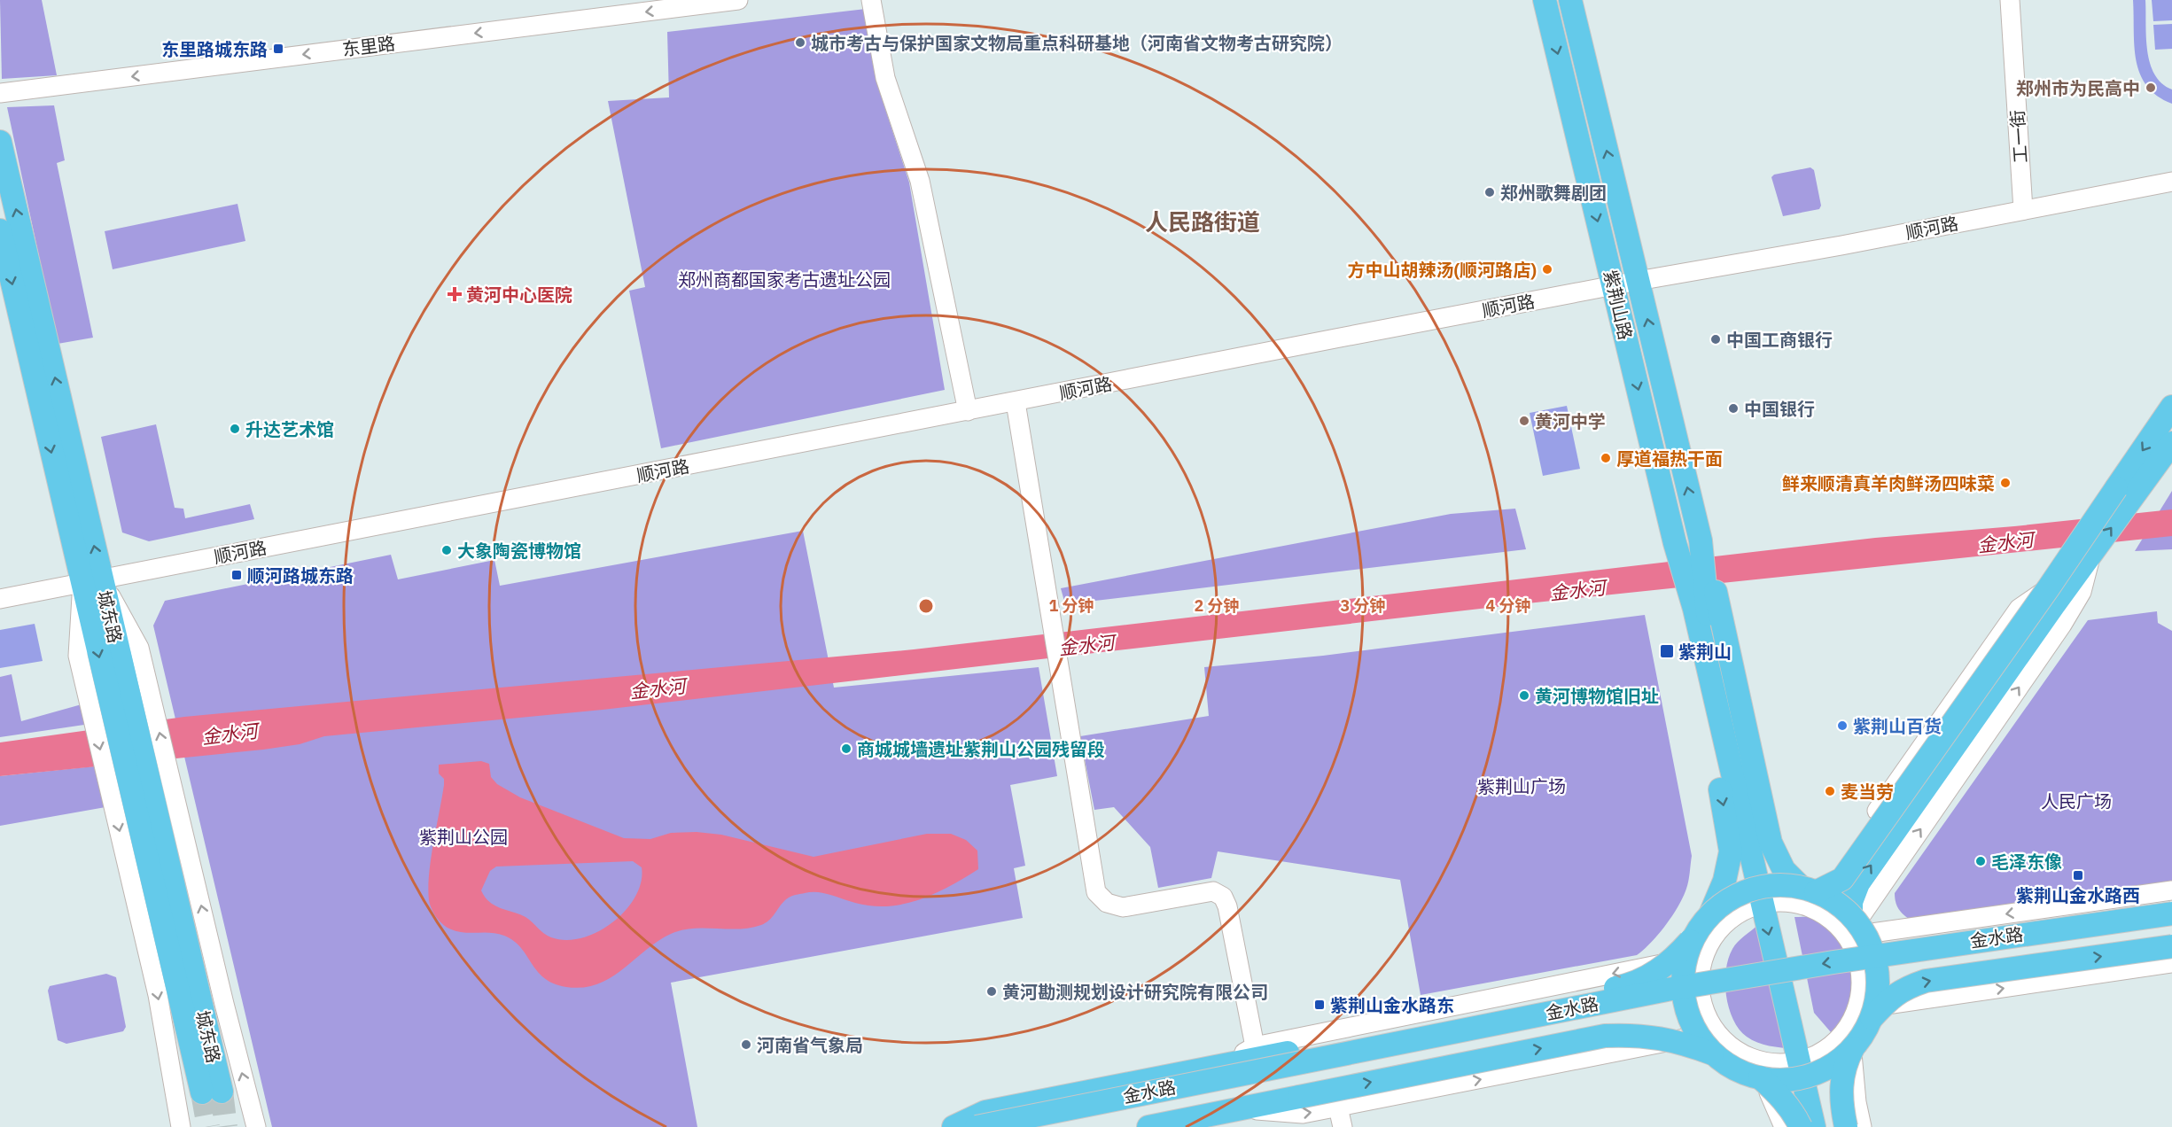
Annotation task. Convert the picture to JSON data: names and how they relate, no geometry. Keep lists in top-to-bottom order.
{
  "streets": {
    "main road": ["紫荆山路", "城东路", "金水路"],
    "street": ["东里路", "工一街", "顺河路"]
  },
  "crossings": [
    ["工一街", "顺河路"],
    ["顺河路", "紫荆山路"],
    ["顺河路", "城东路"]
  ],
  "one_way": ["东里路"],
  "districts": ["人民路街道"],
  "water": ["金水河"],
  "parks": [
    "郑州商都国家考古遗址公园",
    "紫荆山广场",
    "人民广场",
    "紫荆山公园"
  ],
  "places": {
    "other": [
      "城市考古与保护国家文物局重点科研基地（河南省文物考古研究院）",
      "郑州市为民高中",
      "郑州歌舞剧团",
      "方中山胡辣汤(顺河路店)",
      "中国工商银行",
      "中国银行",
      "黄河中学",
      "升达艺术馆",
      "厚道福热干面",
      "鲜来顺清真羊肉鲜汤四味菜",
      "大象陶瓷博物馆",
      "黄河博物馆旧址",
      "紫荆山百货",
      "商城城墙遗址紫荆山公园残留段",
      "麦当劳",
      "毛泽东像",
      "黄河勘测规划设计研究院有限公司",
      "河南省气象局"
    ],
    "transit": [
      "东里路城东路",
      "顺河路城东路",
      "紫荆山",
      "紫荆山金水路西",
      "紫荆山金水路东"
    ],
    "health": ["黄河中心医院"]
  },
  "rings": [
    "1 分钟",
    "2 分钟",
    "3 分钟",
    "4 分钟"
  ]
}
